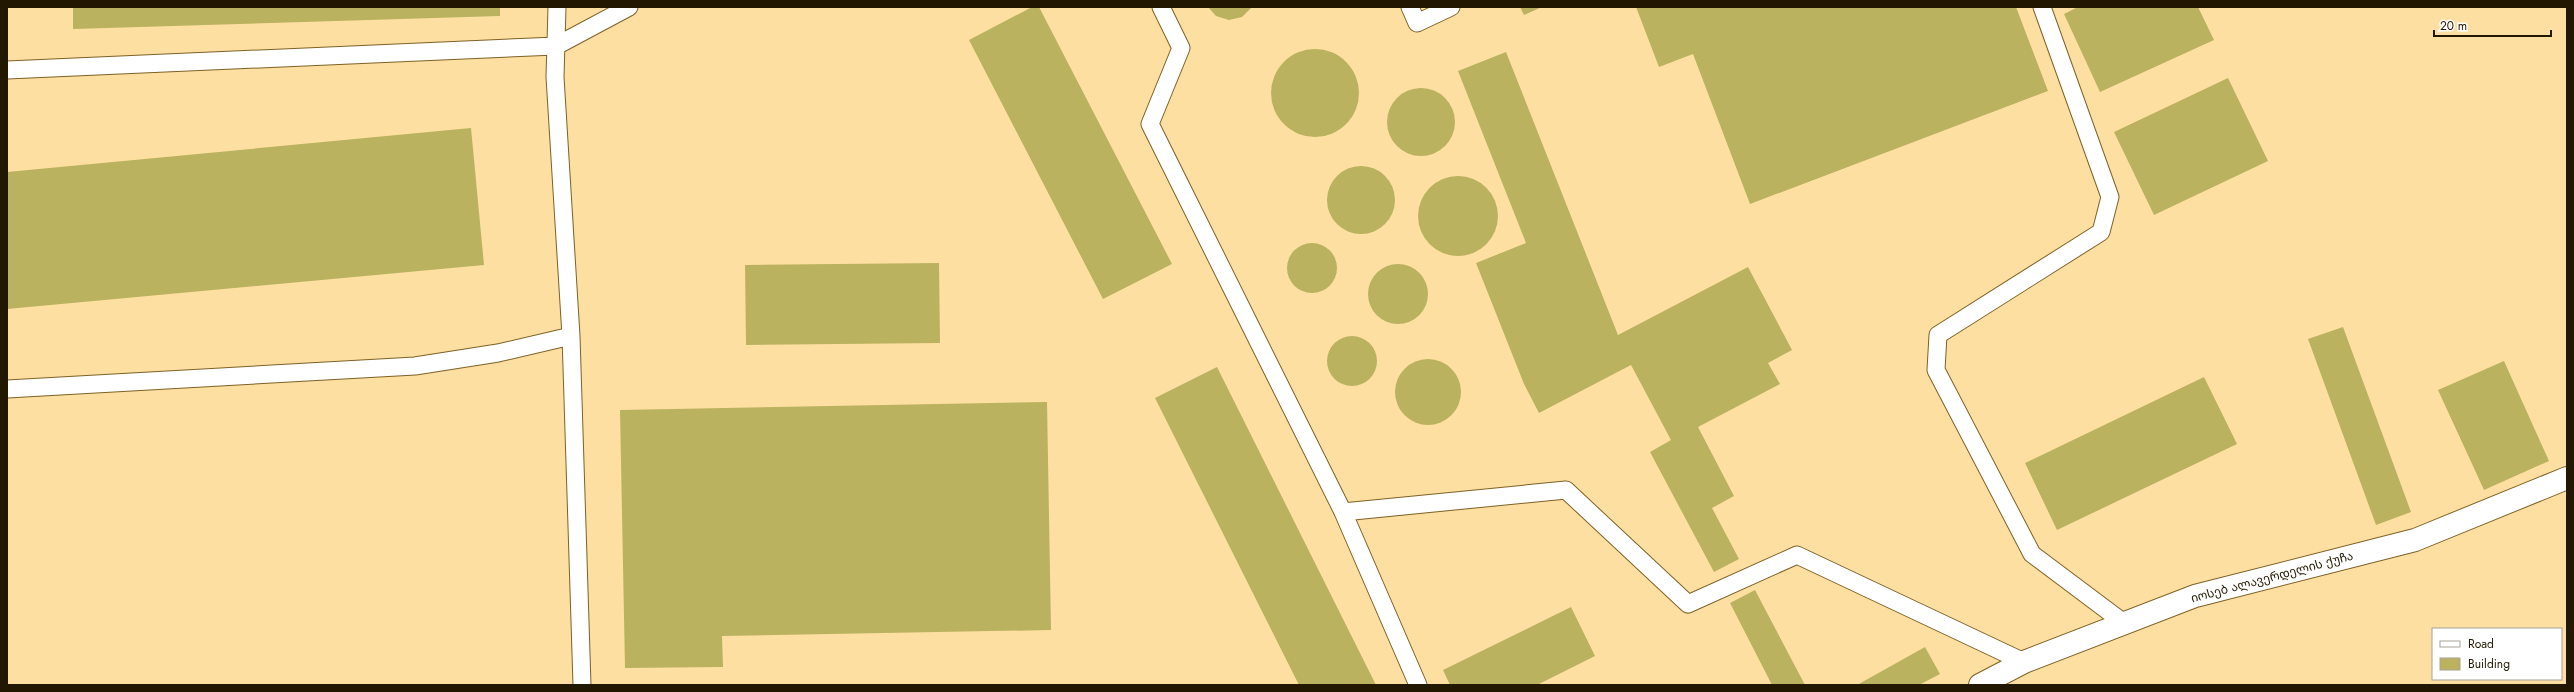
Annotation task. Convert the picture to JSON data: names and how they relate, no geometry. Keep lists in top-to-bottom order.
{
  "streets": {
    "street": ["იოსებ ალავერდელის ქუჩა"]
  },
  "legend": ["Road", "Building"],
  "scale_bar": "20 m"
}
